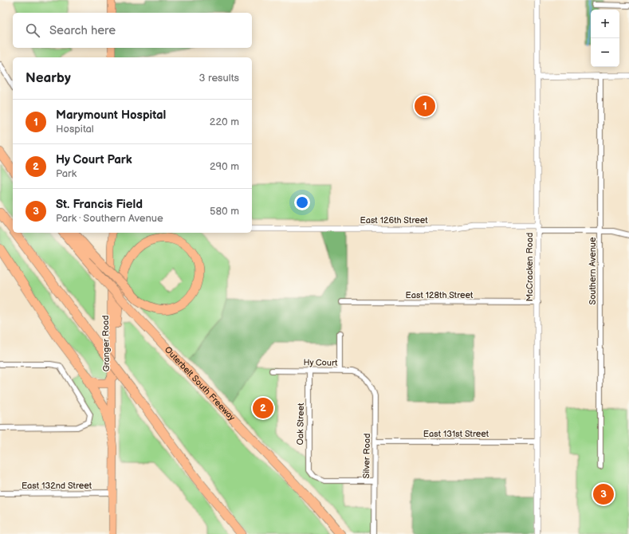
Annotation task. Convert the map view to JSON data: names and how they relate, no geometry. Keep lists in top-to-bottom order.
{
  "streets": {
    "highway": ["Outerbelt South Freeway"],
    "main road": ["Granger Road"],
    "street": [
      "East 126th Street",
      "McCracken Road",
      "Southern Avenue",
      "East 128th Street",
      "Hy Court",
      "Oak Street",
      "East 131st Street",
      "Silver Road",
      "East 132nd Street"
    ]
  },
  "crossings": [
    ["East 126th Street", "McCracken Road"],
    ["McCracken Road", "East 128th Street"],
    ["McCracken Road", "East 131st Street"],
    ["Granger Road", "East 132nd Street"],
    ["Hy Court", "Oak Street"],
    ["Hy Court", "Silver Road"],
    ["Oak Street", "Silver Road"],
    ["East 131st Street", "Silver Road"]
  ],
  "page": {
    "map_buttons": ["+", "−"],
    "search": "Search here",
    "heading": ["Nearby", "3 results"],
    "pins": ["1", "2", "3"],
    "list": [
      {
        "mark": "1",
        "name": "Marymount Hospital",
        "note": "Hospital",
        "value": "220 m"
      },
      {
        "mark": "2",
        "name": "Hy Court Park",
        "note": "Park",
        "value": "290 m"
      },
      {
        "mark": "3",
        "name": "St. Francis Field",
        "note": "Park · Southern Avenue",
        "value": "580 m"
      }
    ]
  }
}
